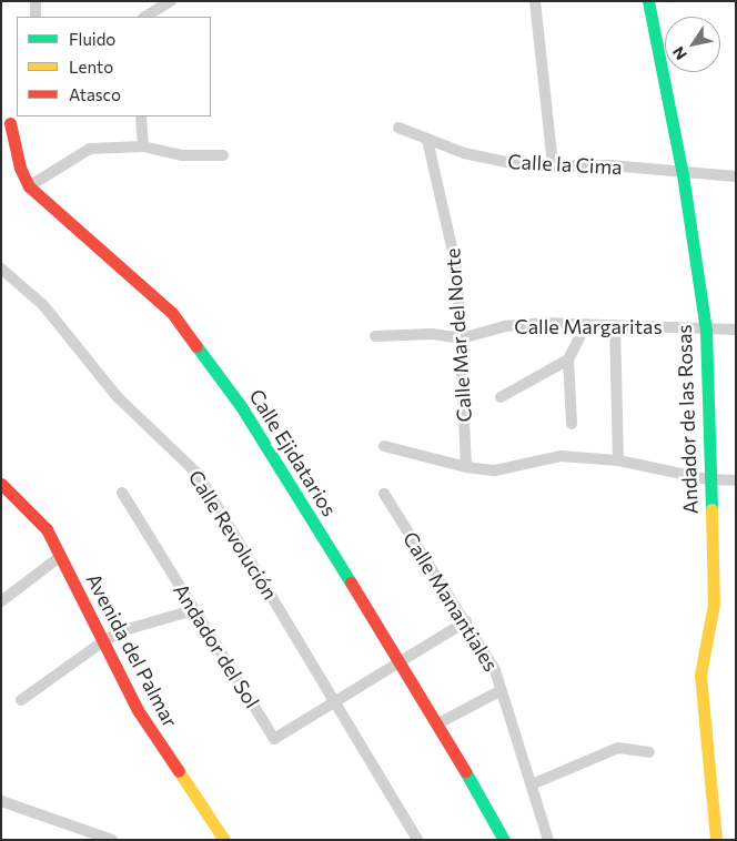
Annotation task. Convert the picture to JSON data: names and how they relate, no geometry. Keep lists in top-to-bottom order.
{
  "streets": {
    "street": [
      "Calle la Cima",
      "Calle Margaritas",
      "Calle Mar del Norte",
      "Andador de las Rosas",
      "Calle Ejidatarios",
      "Calle Revolución",
      "Calle Manantiales",
      "Andador del Sol",
      "Avenida del Palmar"
    ]
  },
  "crossings": [
    ["Calle la Cima", "Calle Mar del Norte"],
    ["Calle la Cima", "Andador de las Rosas"],
    ["Calle Margaritas", "Calle Mar del Norte"],
    ["Calle Margaritas", "Andador de las Rosas"],
    ["Calle Revolución", "Andador del Sol"]
  ],
  "legend": ["Fluido", "Lento", "Atasco"],
  "north": "bottom left"
}
